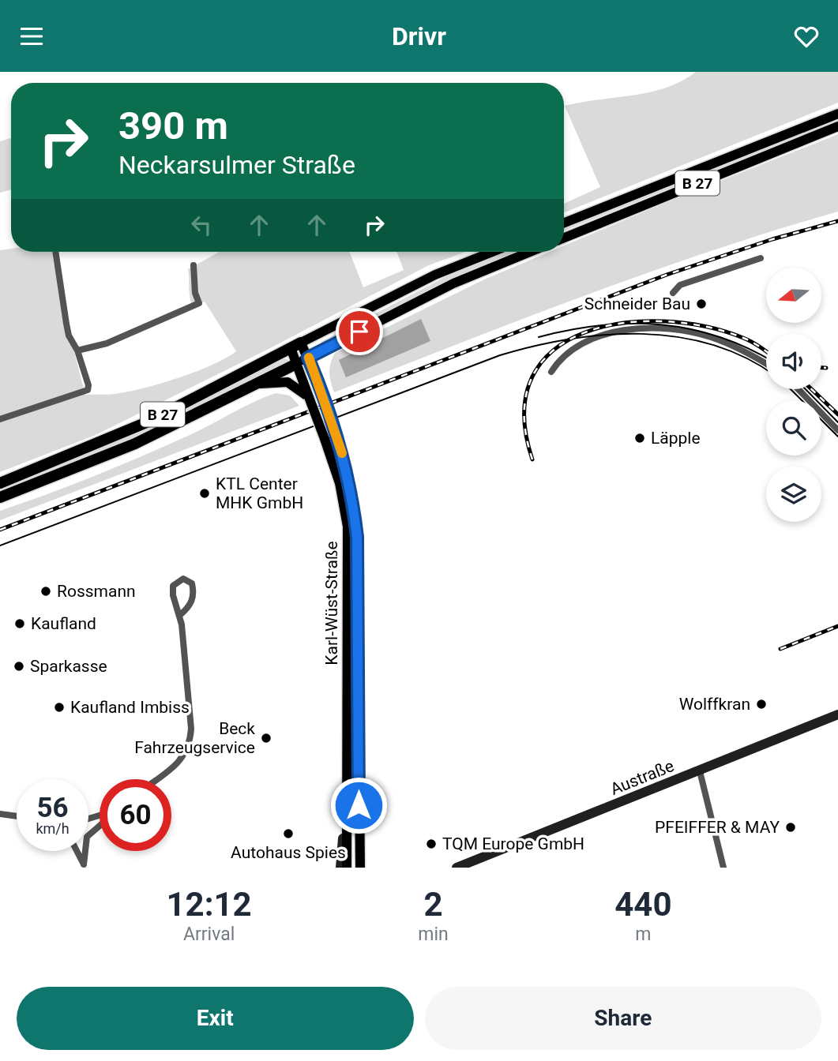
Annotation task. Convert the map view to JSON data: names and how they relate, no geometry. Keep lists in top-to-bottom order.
{
  "streets": {
    "highway": ["B 27"],
    "main road": ["Karl-Wüst-Straße", "Austraße"]
  },
  "crossings": [
    ["B 27", "Karl-Wüst-Straße"]
  ],
  "places": [
    "Schneider Bau",
    "Läpple",
    "KTL Center MHK GmbH",
    "Rossmann",
    "Kaufland",
    "Sparkasse",
    "Wolffkran",
    "Kaufland Imbiss",
    "Beck Fahrzeugservice",
    "PFEIFFER & MAY",
    "Autohaus Spies",
    "TQM Europe GmbH"
  ],
  "north": "left",
  "page": {
    "header": "Drivr",
    "turn": ["390 m", "Neckarsulmer Straße"],
    "speed": "56 km/h",
    "limit": "60",
    "eta": [
      "12:12",
      "Arrival",
      "2",
      "min",
      "440",
      "m"
    ],
    "buttons": ["Exit", "Share"]
  }
}
